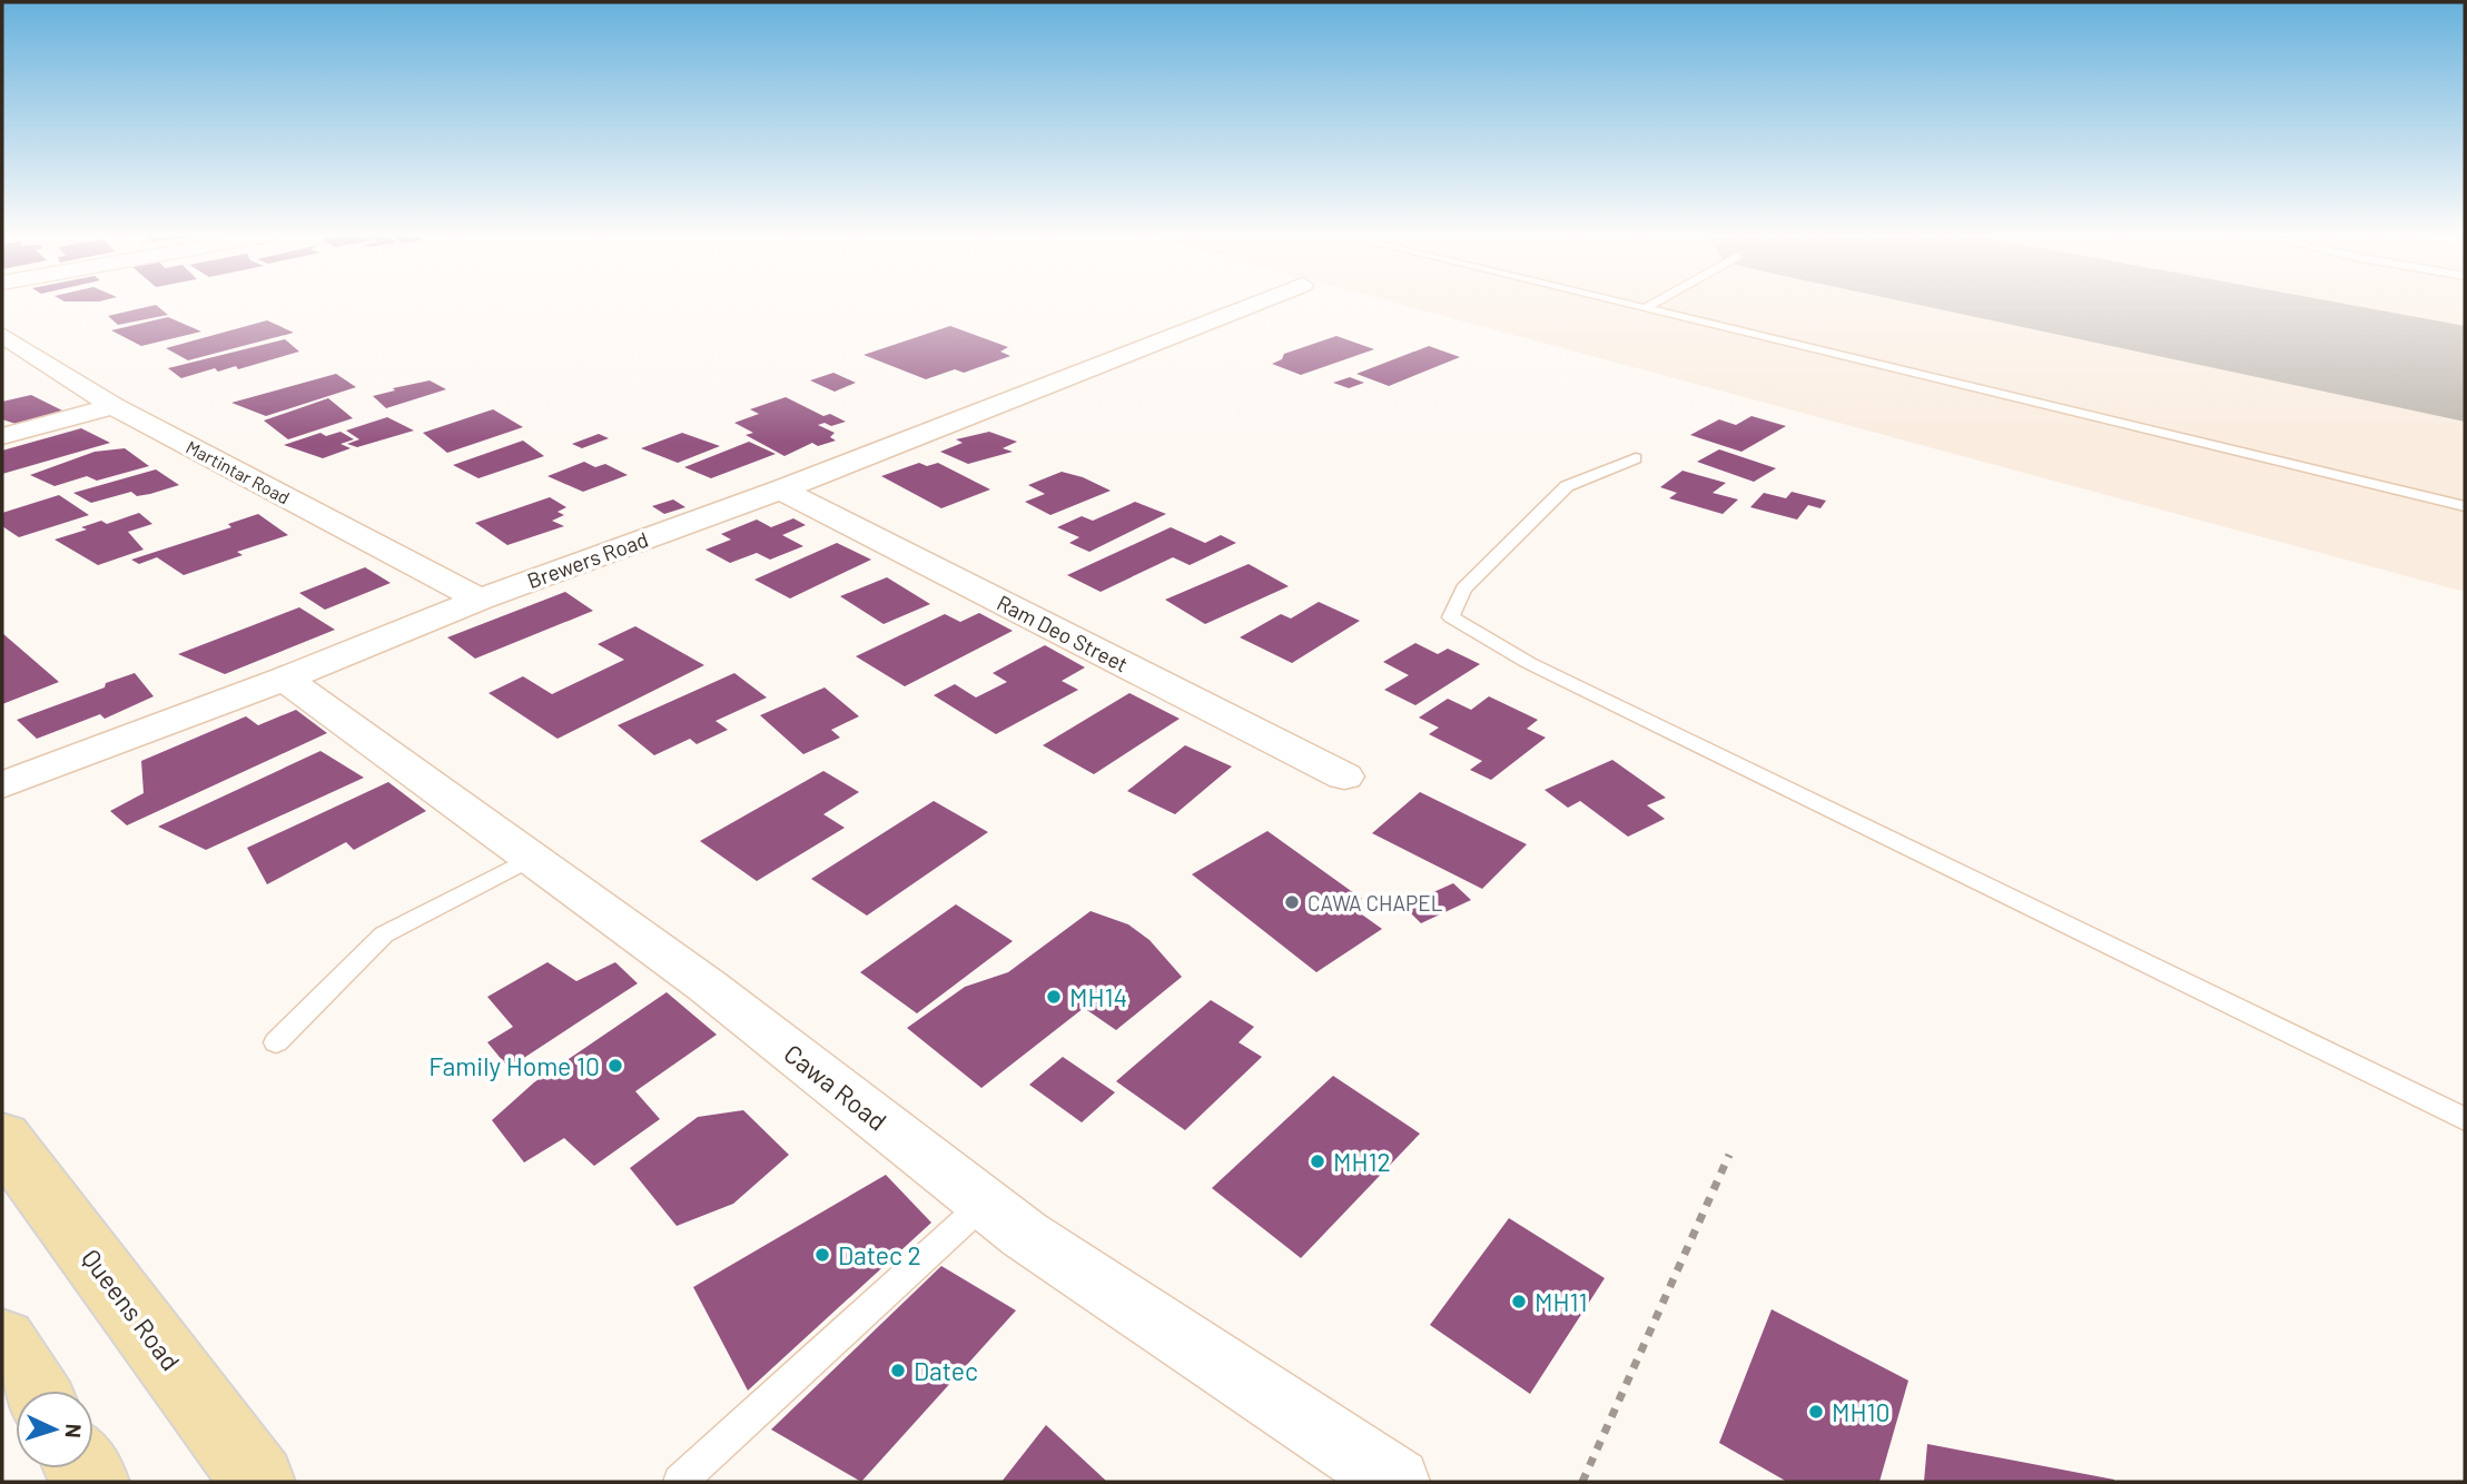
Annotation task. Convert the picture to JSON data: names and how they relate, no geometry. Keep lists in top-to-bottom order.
{
  "streets": {
    "main road": ["Queens Road"],
    "street": [
      "Martintar Road",
      "Brewers Road",
      "Ram Deo Street",
      "Cawa Road"
    ]
  },
  "crossings": [
    ["Martintar Road", "Brewers Road"],
    ["Brewers Road", "Ram Deo Street"],
    ["Brewers Road", "Cawa Road"]
  ],
  "places": [
    "CAWA CHAPEL",
    "MH14",
    "Family Home 10",
    "MH12",
    "Datec 2",
    "MH11",
    "Datec",
    "MH10"
  ],
  "north": "right"
}
